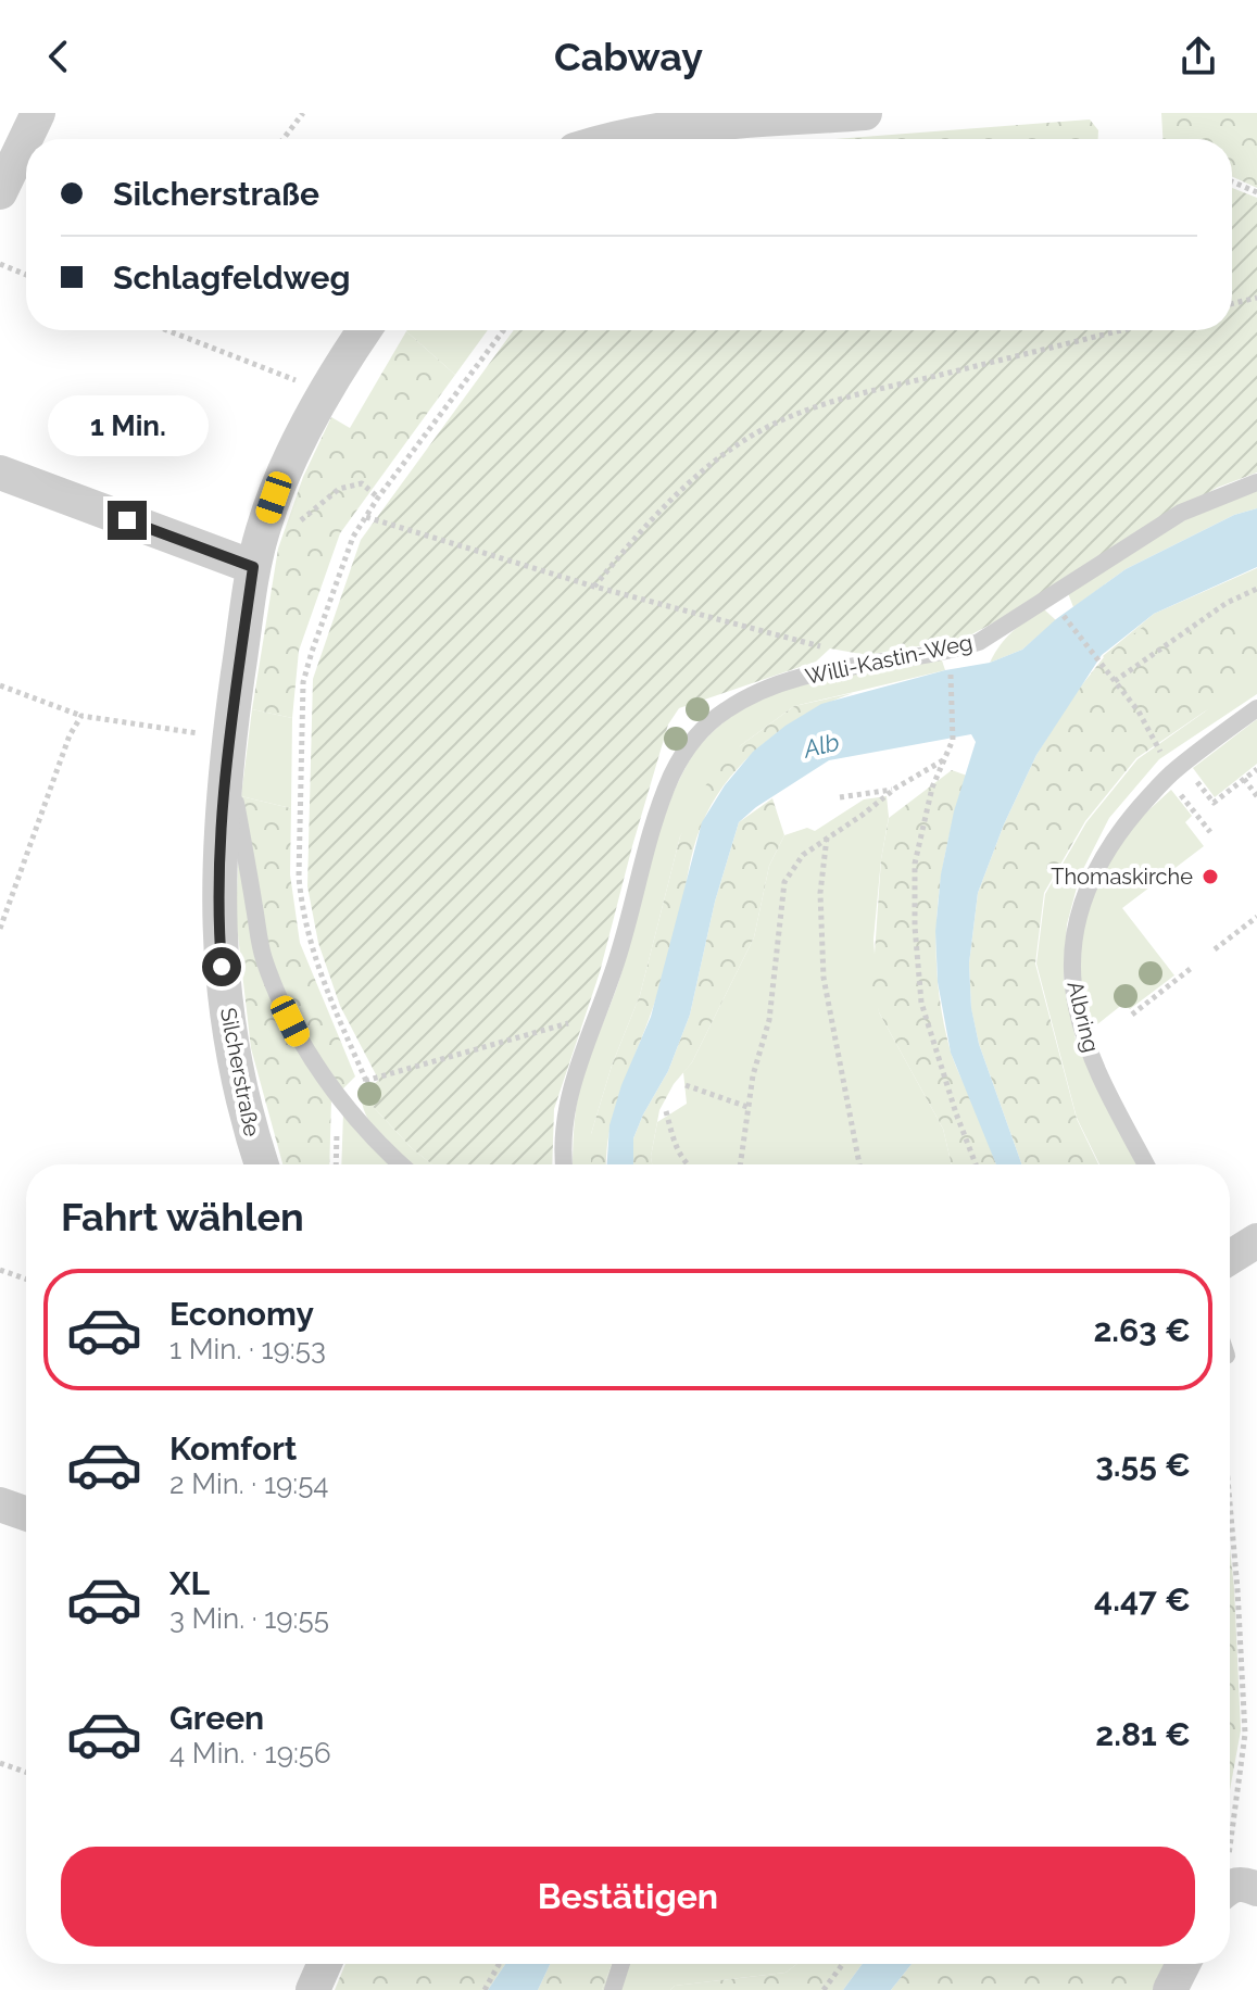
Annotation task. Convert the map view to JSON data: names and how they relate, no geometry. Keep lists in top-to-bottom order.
{
  "streets": {
    "street": ["Silcherstraße"],
    "lane": ["Willi-Kastin-Weg", "Albring"]
  },
  "water": ["Alb"],
  "places": ["Thomaskirche"],
  "page": {
    "header": "Cabway",
    "banner": ["Silcherstraße", "Schlagfeldweg"],
    "bubble": "1 Min.",
    "heading": "Fahrt wählen",
    "list": [
      {
        "name": "Economy",
        "note": "1 Min. · 19:53",
        "value": "2.63 €"
      },
      {
        "name": "Komfort",
        "note": "2 Min. · 19:54",
        "value": "3.55 €"
      },
      {
        "name": "XL",
        "note": "3 Min. · 19:55",
        "value": "4.47 €"
      },
      {
        "name": "Green",
        "note": "4 Min. · 19:56",
        "value": "2.81 €"
      }
    ],
    "buttons": "Bestätigen"
  }
}
